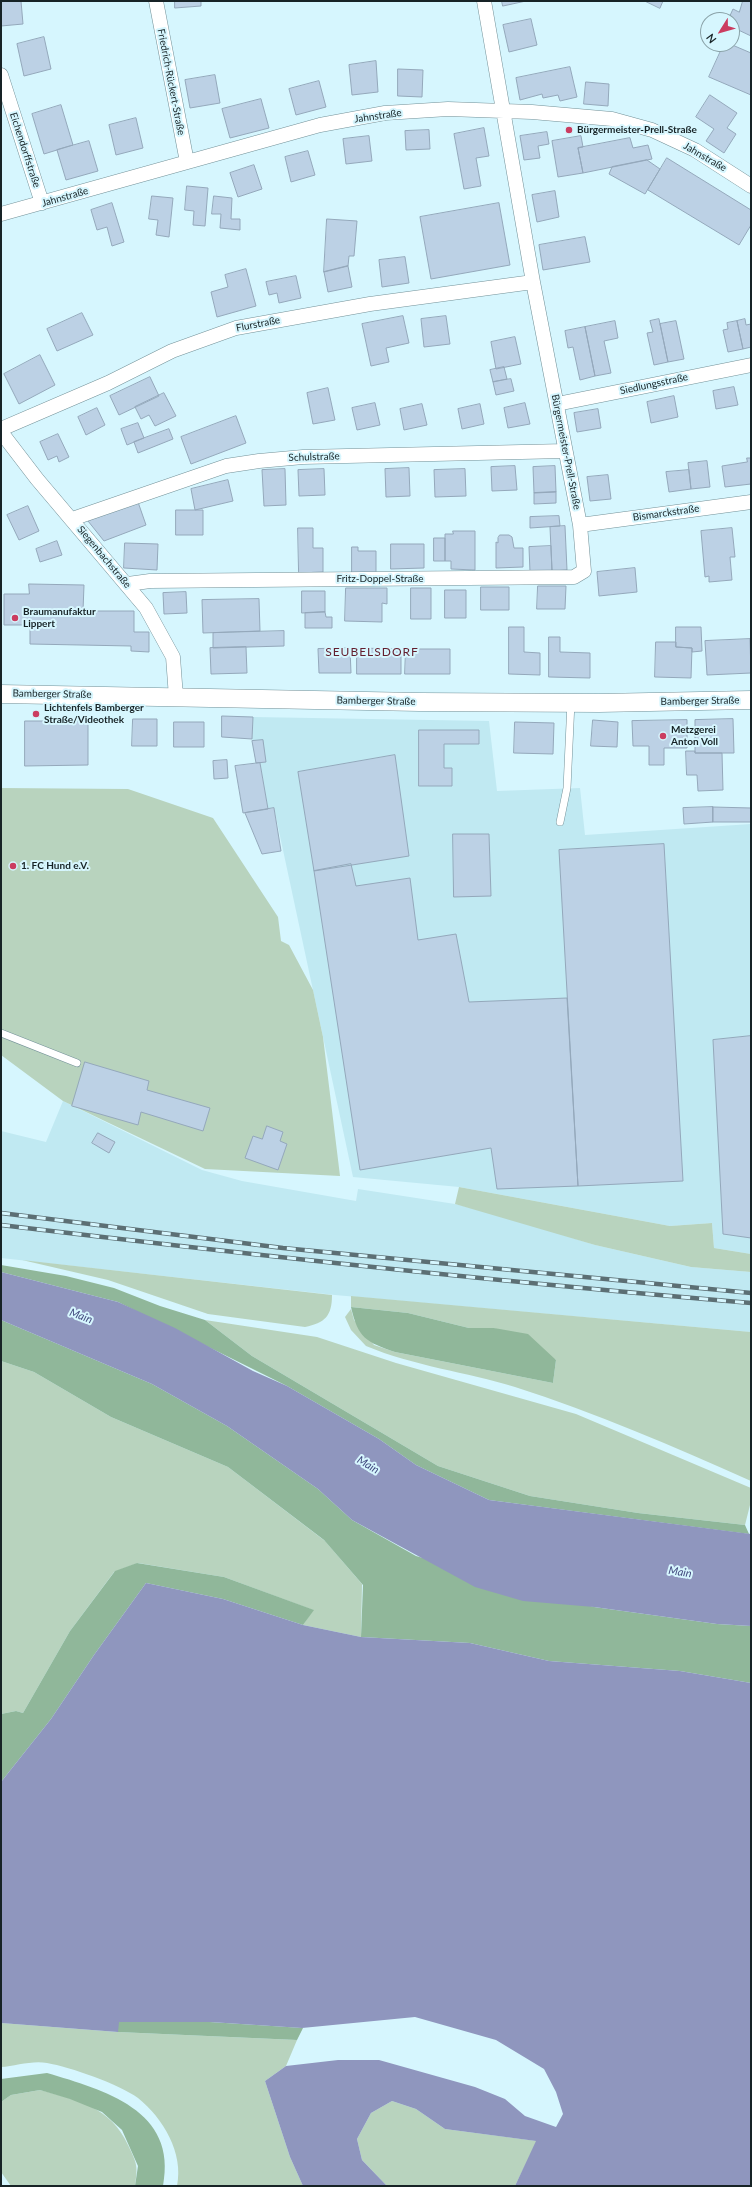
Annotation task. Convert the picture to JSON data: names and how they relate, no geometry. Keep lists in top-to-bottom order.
{
  "streets": {
    "street": [
      "Friedrich-Rückert-Straße",
      "Jahnstraße",
      "Eichendorffstraße",
      "Flurstraße",
      "Siedlungsstraße",
      "Bürgermeister-Prell-Straße",
      "Schulstraße",
      "Bismarckstraße",
      "Siegenbachstraße",
      "Fritz-Doppel-Straße",
      "Bamberger Straße"
    ]
  },
  "crossings": [
    ["Friedrich-Rückert-Straße", "Jahnstraße"],
    ["Jahnstraße", "Eichendorffstraße"],
    ["Jahnstraße", "Bürgermeister-Prell-Straße"],
    ["Flurstraße", "Bürgermeister-Prell-Straße"],
    ["Siedlungsstraße", "Bürgermeister-Prell-Straße"],
    ["Bürgermeister-Prell-Straße", "Schulstraße"],
    ["Bürgermeister-Prell-Straße", "Bismarckstraße"],
    ["Bürgermeister-Prell-Straße", "Fritz-Doppel-Straße"],
    ["Schulstraße", "Siegenbachstraße"],
    ["Bismarckstraße", "Fritz-Doppel-Straße"],
    ["Siegenbachstraße", "Fritz-Doppel-Straße"],
    ["Siegenbachstraße", "Bamberger Straße"]
  ],
  "districts": ["SEUBELSDORF"],
  "water": ["Main"],
  "places": [
    "Bürgermeister-Prell-Straße",
    "Braumanufaktur Lippert",
    "Lichtenfels Bamberger Straße/Videothek",
    "Metzgerei Anton Voll",
    "1. FC Hund e.V."
  ],
  "north": "bottom left"
}
